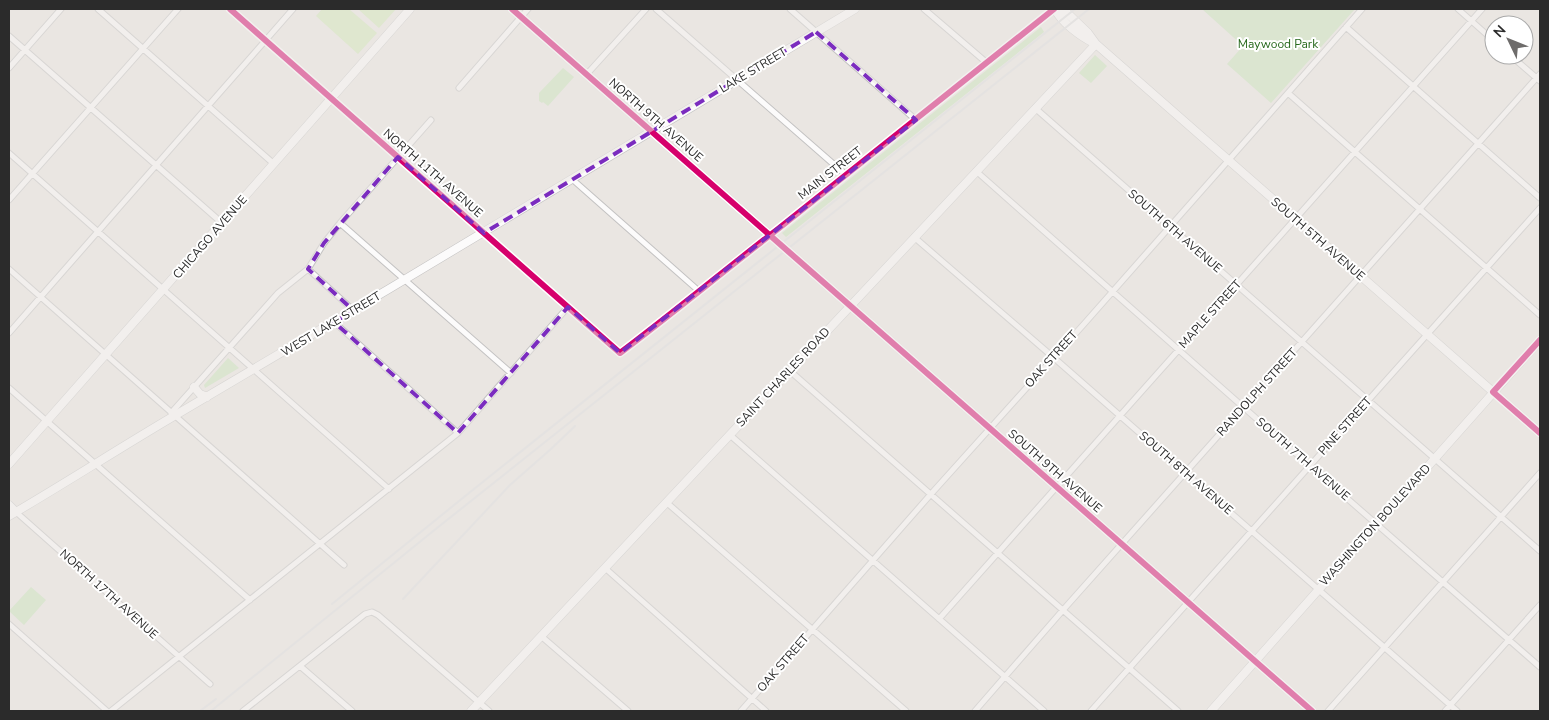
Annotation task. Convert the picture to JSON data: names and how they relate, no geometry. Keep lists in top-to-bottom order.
{
  "streets": {
    "main road": [
      "LAKE STREET",
      "NORTH 9TH AVENUE",
      "CHICAGO AVENUE",
      "SOUTH 5TH AVENUE",
      "WEST LAKE STREET",
      "SAINT CHARLES ROAD",
      "SOUTH 9TH AVENUE",
      "WASHINGTON BOULEVARD",
      "NORTH 17TH AVENUE"
    ],
    "street": [
      "NORTH 11TH AVENUE",
      "MAIN STREET",
      "SOUTH 6TH AVENUE",
      "MAPLE STREET",
      "OAK STREET",
      "RANDOLPH STREET",
      "PINE STREET",
      "SOUTH 7TH AVENUE",
      "SOUTH 8TH AVENUE"
    ]
  },
  "crossings": [
    ["LAKE STREET", "NORTH 9TH AVENUE"],
    ["LAKE STREET", "WEST LAKE STREET"],
    ["NORTH 9TH AVENUE", "MAIN STREET"],
    ["NORTH 9TH AVENUE", "WEST LAKE STREET"],
    ["NORTH 9TH AVENUE", "SOUTH 9TH AVENUE"],
    ["NORTH 11TH AVENUE", "MAIN STREET"],
    ["NORTH 11TH AVENUE", "CHICAGO AVENUE"],
    ["NORTH 11TH AVENUE", "WEST LAKE STREET"],
    ["SOUTH 6TH AVENUE", "MAPLE STREET"],
    ["SOUTH 6TH AVENUE", "OAK STREET"],
    ["SOUTH 6TH AVENUE", "SAINT CHARLES ROAD"],
    ["SOUTH 6TH AVENUE", "RANDOLPH STREET"],
    ["SOUTH 6TH AVENUE", "PINE STREET"],
    ["SOUTH 6TH AVENUE", "WASHINGTON BOULEVARD"],
    ["SOUTH 5TH AVENUE", "MAPLE STREET"],
    ["SOUTH 5TH AVENUE", "OAK STREET"],
    ["SOUTH 5TH AVENUE", "SAINT CHARLES ROAD"],
    ["SOUTH 5TH AVENUE", "RANDOLPH STREET"],
    ["SOUTH 5TH AVENUE", "PINE STREET"],
    ["SOUTH 5TH AVENUE", "WASHINGTON BOULEVARD"],
    ["MAPLE STREET", "SOUTH 7TH AVENUE"],
    ["MAPLE STREET", "SOUTH 9TH AVENUE"],
    ["MAPLE STREET", "SOUTH 8TH AVENUE"],
    ["WEST LAKE STREET", "NORTH 17TH AVENUE"],
    ["OAK STREET", "SOUTH 7TH AVENUE"],
    ["OAK STREET", "SOUTH 9TH AVENUE"],
    ["OAK STREET", "SOUTH 8TH AVENUE"],
    ["SAINT CHARLES ROAD", "SOUTH 7TH AVENUE"],
    ["SAINT CHARLES ROAD", "SOUTH 9TH AVENUE"],
    ["SAINT CHARLES ROAD", "SOUTH 8TH AVENUE"],
    ["RANDOLPH STREET", "SOUTH 7TH AVENUE"],
    ["RANDOLPH STREET", "SOUTH 9TH AVENUE"],
    ["RANDOLPH STREET", "SOUTH 8TH AVENUE"],
    ["PINE STREET", "SOUTH 7TH AVENUE"],
    ["PINE STREET", "SOUTH 9TH AVENUE"],
    ["PINE STREET", "SOUTH 8TH AVENUE"],
    ["SOUTH 7TH AVENUE", "WASHINGTON BOULEVARD"],
    ["SOUTH 9TH AVENUE", "WASHINGTON BOULEVARD"],
    ["SOUTH 8TH AVENUE", "WASHINGTON BOULEVARD"]
  ],
  "parks": ["Maywood Park"],
  "north": "top left"
}
